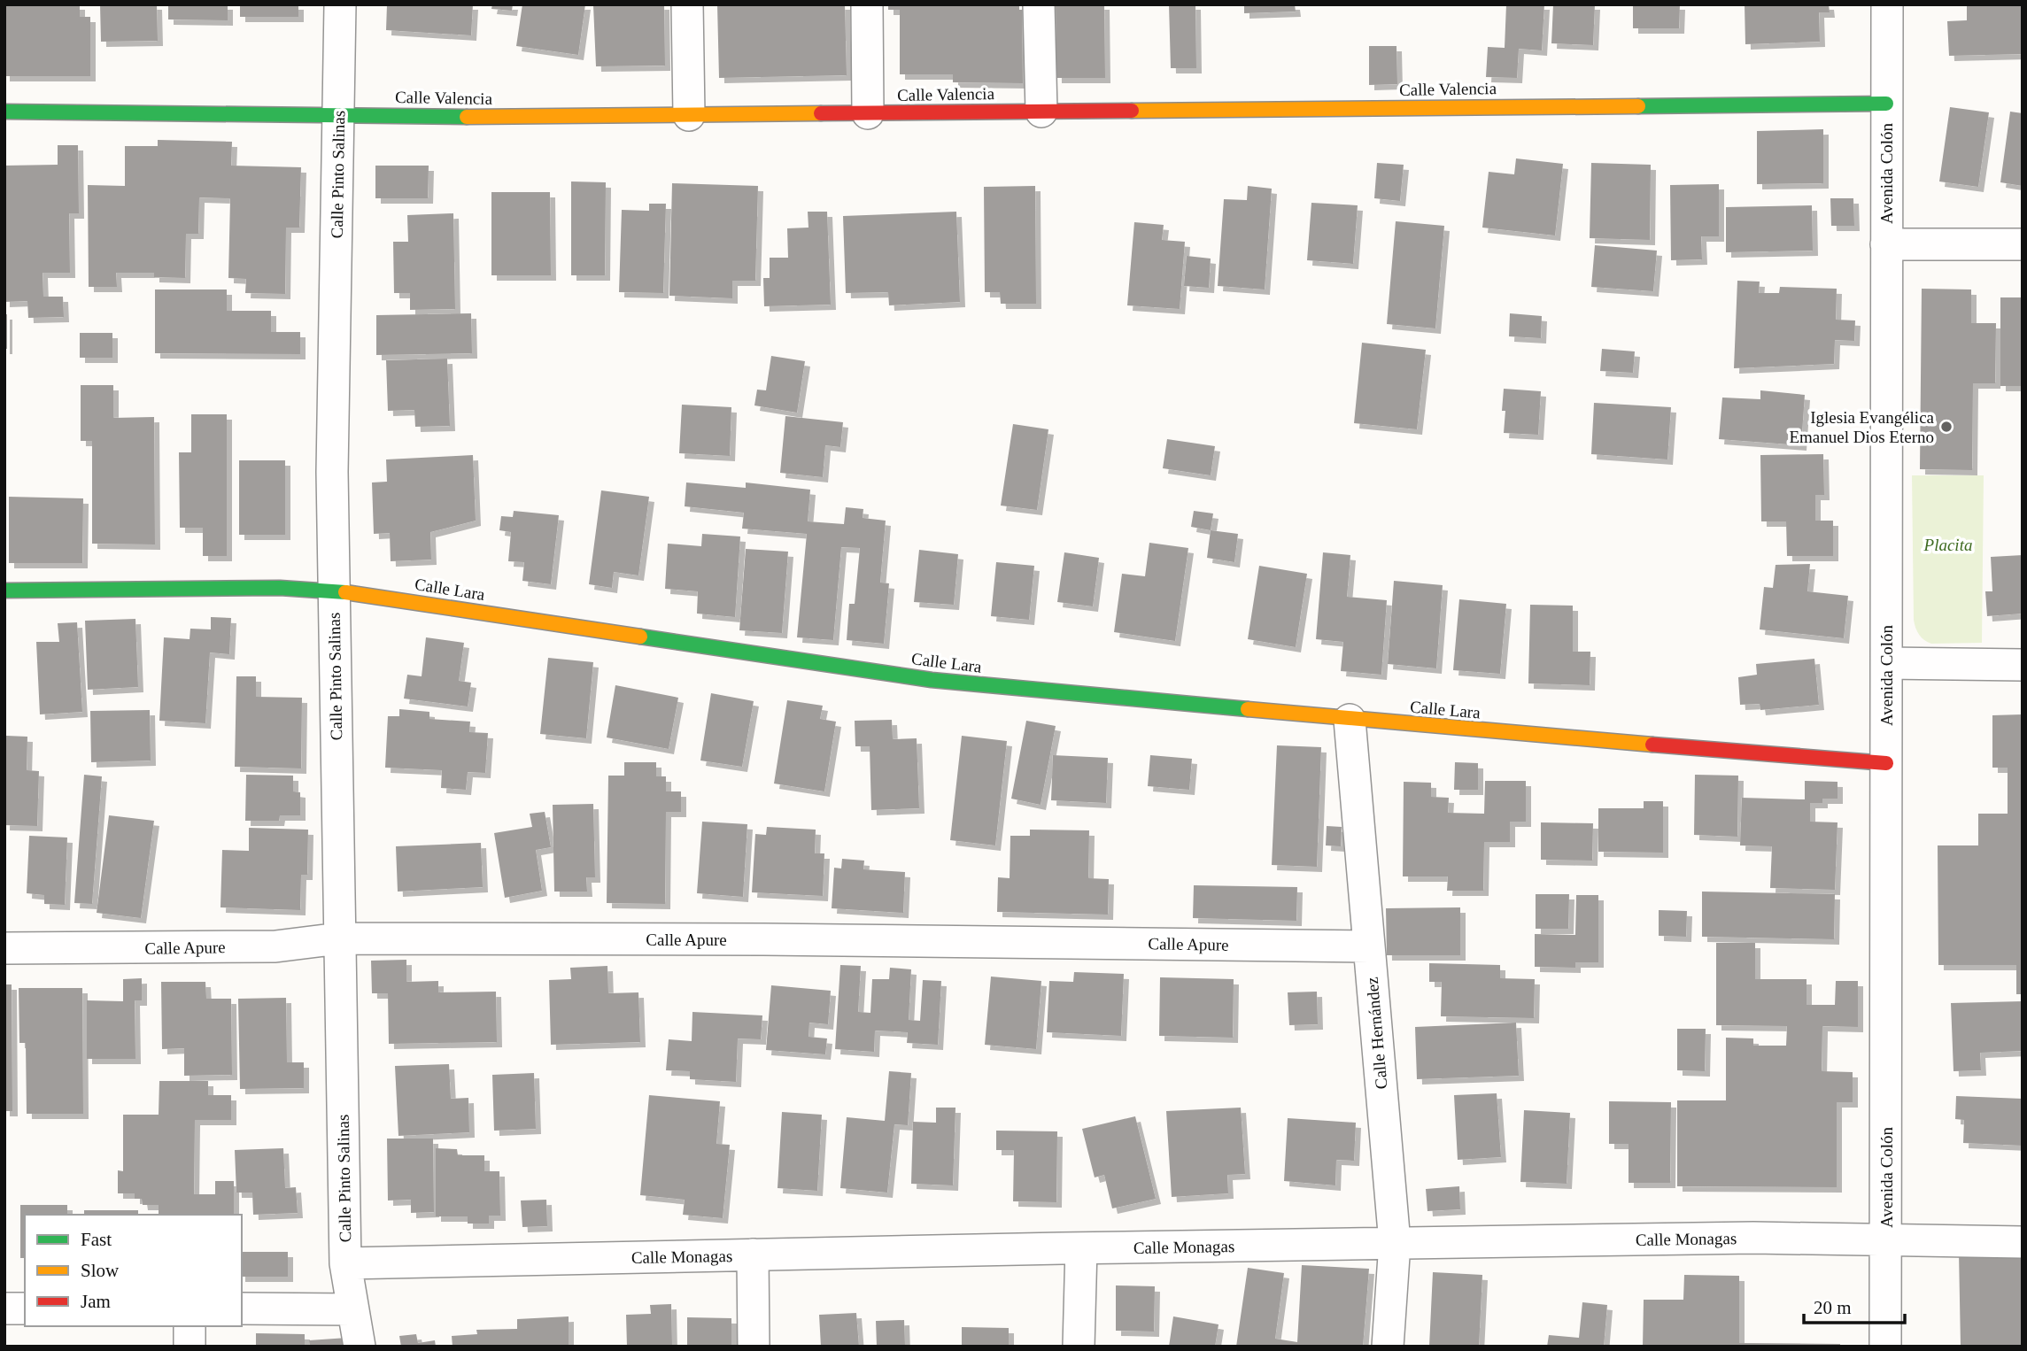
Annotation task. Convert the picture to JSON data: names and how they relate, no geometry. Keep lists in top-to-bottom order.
{
  "streets": {
    "street": [
      "Calle Valencia",
      "Avenida Colón",
      "Calle Pinto Salinas",
      "Calle Lara",
      "Calle Apure",
      "Calle Hernández",
      "Calle Monagas"
    ]
  },
  "crossings": [
    ["Calle Valencia", "Avenida Colón"],
    ["Calle Valencia", "Calle Pinto Salinas"],
    ["Avenida Colón", "Calle Lara"],
    ["Avenida Colón", "Calle Monagas"],
    ["Calle Pinto Salinas", "Calle Lara"],
    ["Calle Pinto Salinas", "Calle Apure"],
    ["Calle Pinto Salinas", "Calle Monagas"],
    ["Calle Lara", "Calle Hernández"],
    ["Calle Apure", "Calle Hernández"],
    ["Calle Hernández", "Calle Monagas"]
  ],
  "parks": ["Placita"],
  "places": ["Iglesia Evangélica Emanuel Dios Eterno"],
  "legend": ["Fast", "Slow", "Jam"],
  "scale_bar": "20 m"
}
